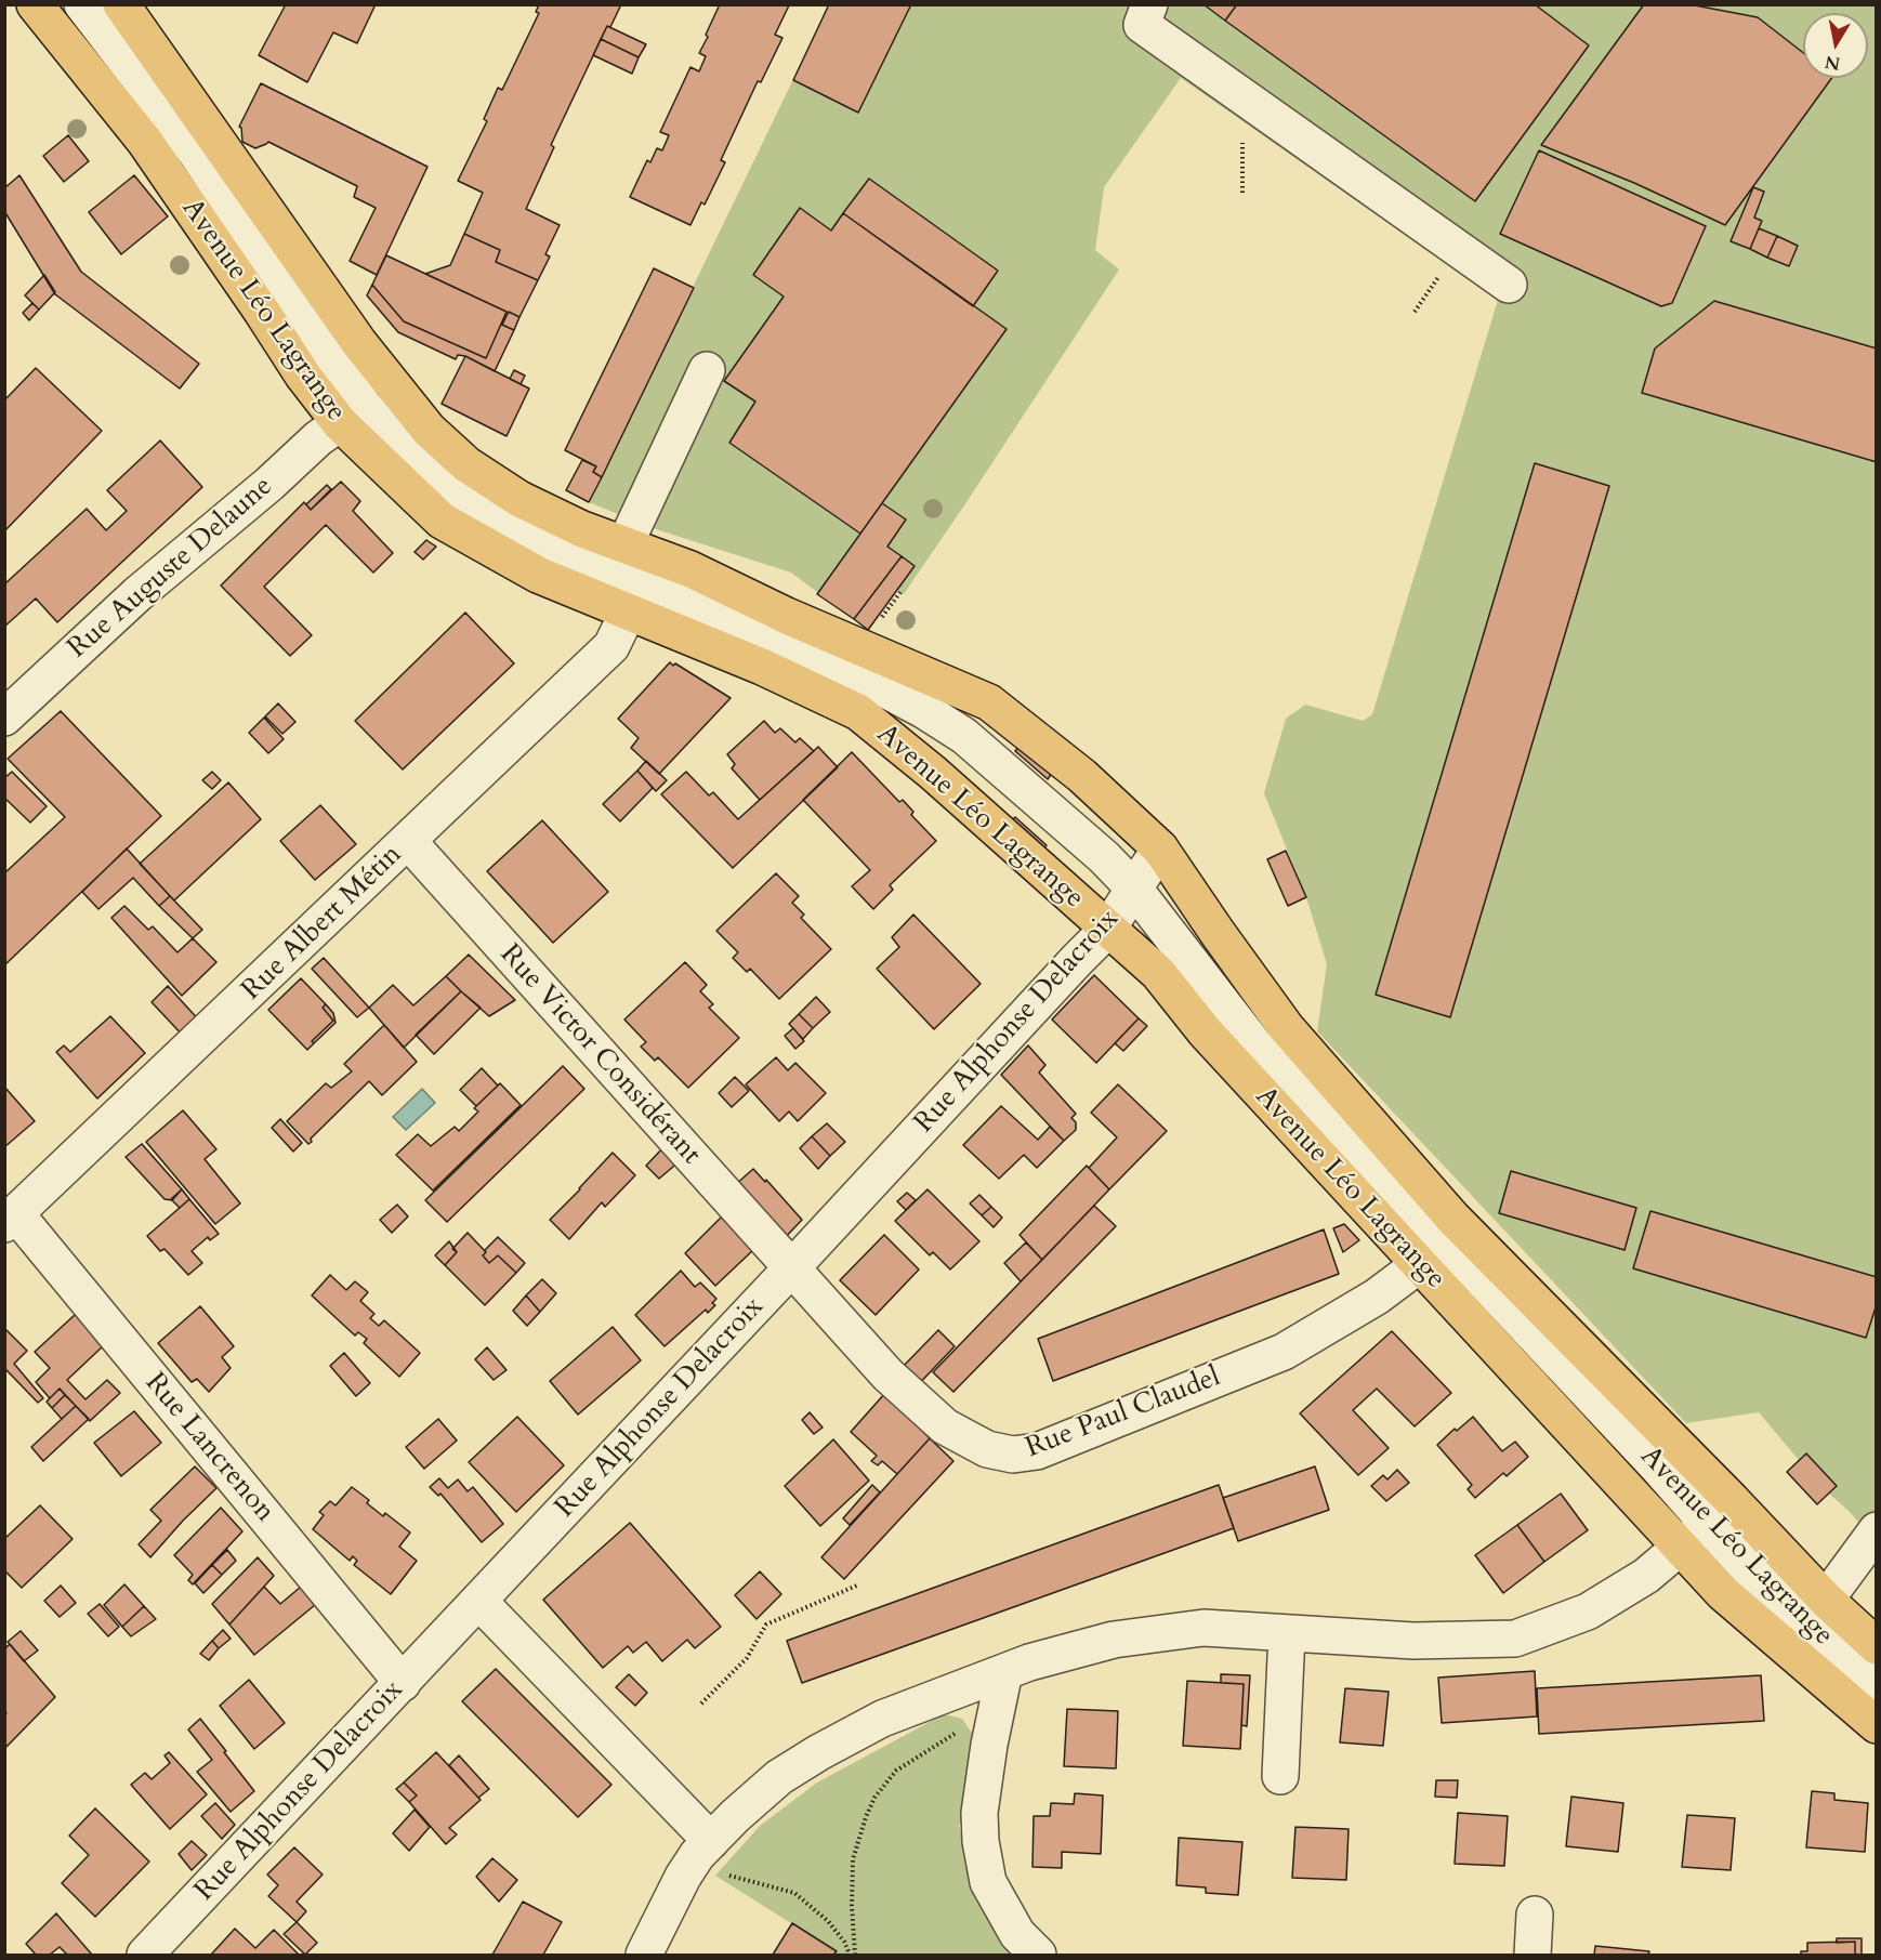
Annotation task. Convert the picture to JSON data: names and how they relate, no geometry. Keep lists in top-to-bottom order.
{
  "streets": {
    "main road": ["Avenue Léo Lagrange"],
    "street": [
      "Rue Auguste Delaune",
      "Rue Albert Métin",
      "Rue Alphonse Delacroix",
      "Rue Victor Considérant",
      "Rue Paul Claudel",
      "Rue Lancrenon"
    ]
  },
  "crossings": [
    ["Avenue Léo Lagrange", "Rue Auguste Delaune"],
    ["Avenue Léo Lagrange", "Rue Albert Métin"],
    ["Avenue Léo Lagrange", "Rue Alphonse Delacroix"],
    ["Avenue Léo Lagrange", "Rue Paul Claudel"],
    ["Rue Albert Métin", "Rue Victor Considérant"],
    ["Rue Albert Métin", "Rue Lancrenon"],
    ["Rue Alphonse Delacroix", "Rue Victor Considérant"],
    ["Rue Alphonse Delacroix", "Rue Paul Claudel"],
    ["Rue Alphonse Delacroix", "Rue Lancrenon"],
    ["Rue Victor Considérant", "Rue Paul Claudel"]
  ],
  "north": "bottom"
}
